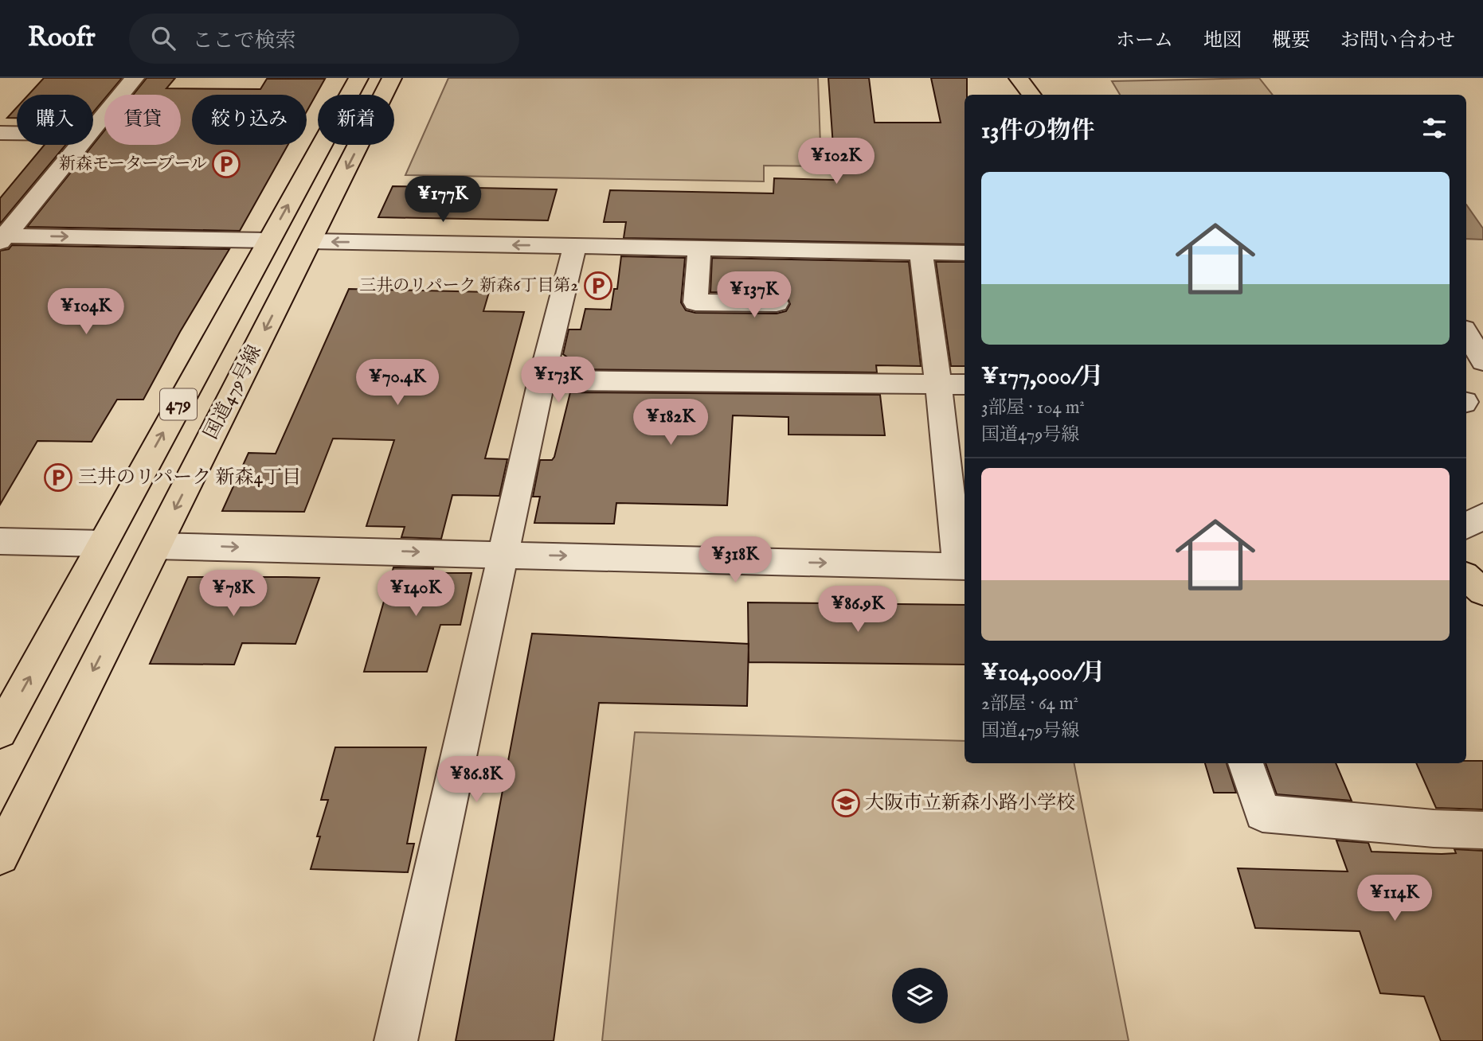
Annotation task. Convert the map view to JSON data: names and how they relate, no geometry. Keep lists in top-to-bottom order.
{
  "streets": {
    "main road": ["国道479号線", "479"]
  },
  "places": {
    "parking": ["新森モータープール", "三井のリパーク 新森6丁目第2", "三井のリパーク 新森4丁目"],
    "school or university": ["大阪市立新森小路小学校"]
  },
  "page": {
    "header": "Roofr",
    "search": "ここで検索",
    "nav": [
      "ホーム",
      "地図",
      "概要",
      "お問い合わせ"
    ],
    "chip": [
      "購入",
      "賃貸",
      "絞り込み",
      "新着"
    ],
    "heading": "13件の物件",
    "price": [
      "¥102K",
      "¥177K",
      "¥137K",
      "¥104K",
      "¥173K",
      "¥70.4K",
      "¥182K",
      "¥318K",
      "¥78K",
      "¥140K",
      "¥86.9K",
      "¥86.8K",
      "¥114K"
    ],
    "list": [
      {
        "name": "¥177,000/月",
        "note": "3部屋 · 104 m² · 国道479号線"
      },
      {
        "name": "¥104,000/月",
        "note": "2部屋 · 64 m² · 国道479号線"
      }
    ]
  }
}
